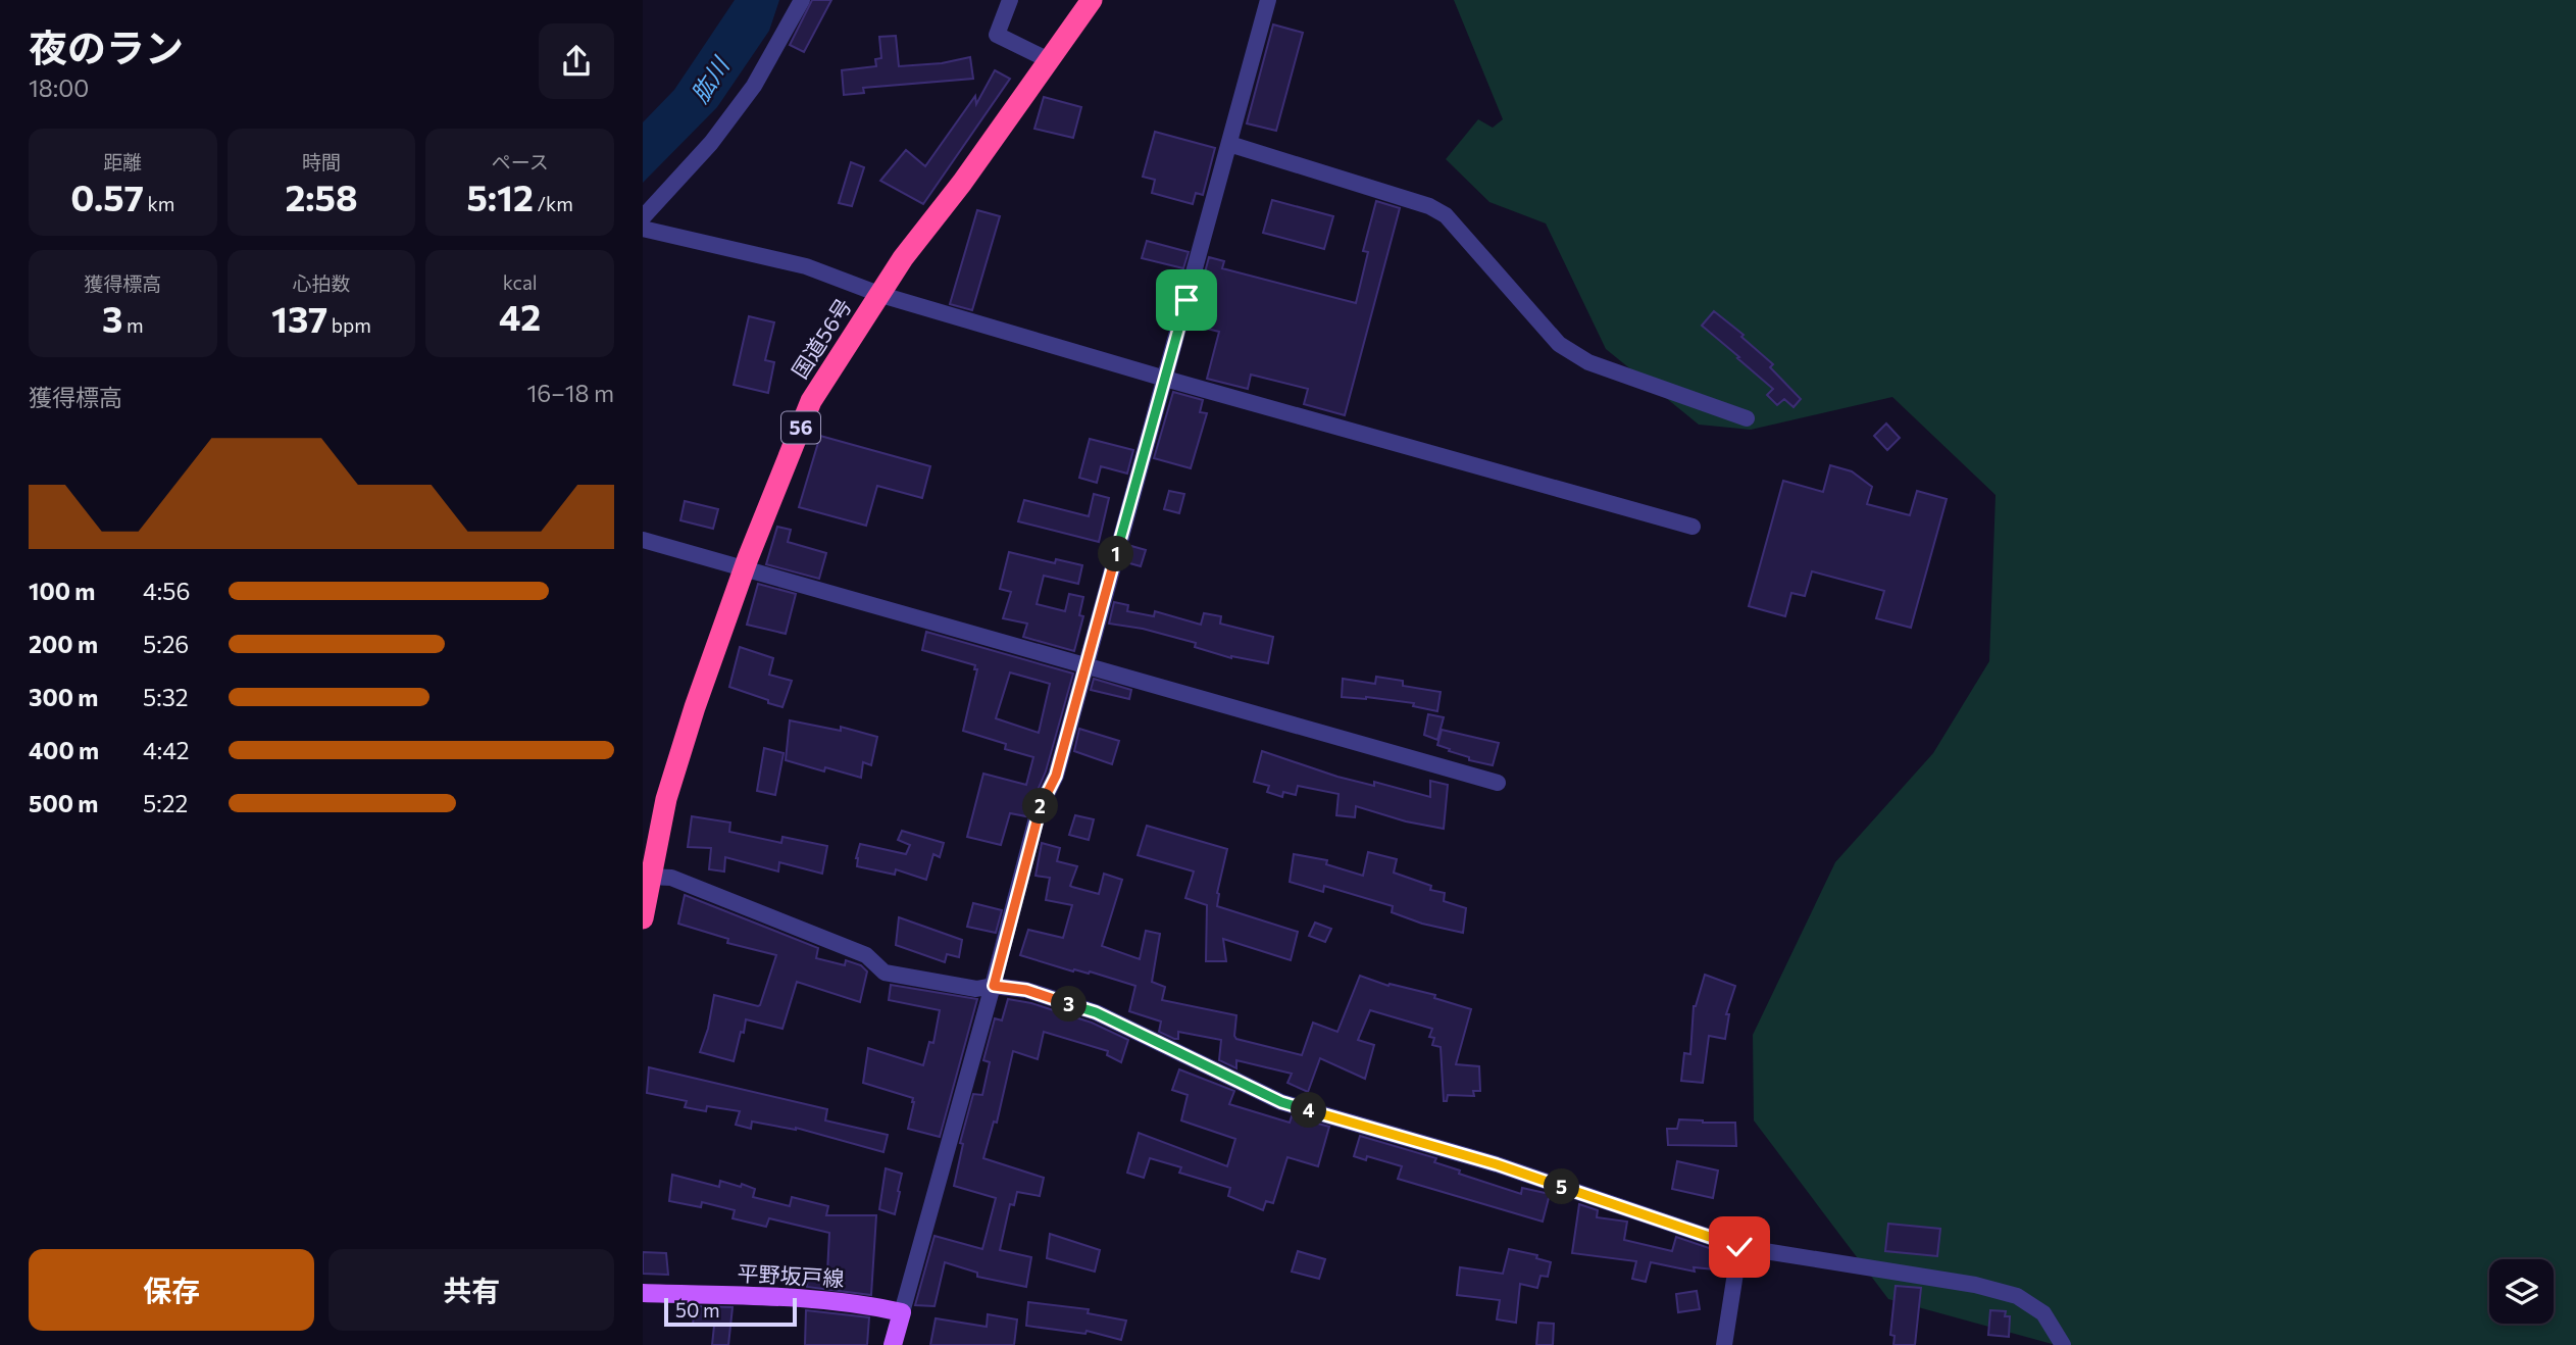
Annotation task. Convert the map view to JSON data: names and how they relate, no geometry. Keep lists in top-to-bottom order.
{
  "streets": {
    "highway": ["国道56号", "56"],
    "main road": ["平野坂戸線"]
  },
  "water": ["肱川"],
  "scale_bar": "50 m",
  "page": {
    "heading": ["夜のラン", "18:00"],
    "stats": [
      ["距離", "0.57 km"],
      ["時間", "2:58"],
      ["ペース", "5:12 /km"],
      ["獲得標高", "3 m"],
      ["心拍数", "137 bpm"],
      ["kcal", "42"]
    ],
    "chart": ["獲得標高", "16–18 m"],
    "pins": [
      "1",
      "2",
      "3",
      "4",
      "5"
    ],
    "list": [
      {
        "name": "100 m",
        "note": "4:56"
      },
      {
        "name": "200 m",
        "note": "5:26"
      },
      {
        "name": "300 m",
        "note": "5:32"
      },
      {
        "name": "400 m",
        "note": "4:42"
      },
      {
        "name": "500 m",
        "note": "5:22"
      }
    ],
    "buttons": ["保存", "共有"],
    "scale": "50 m"
  }
}
